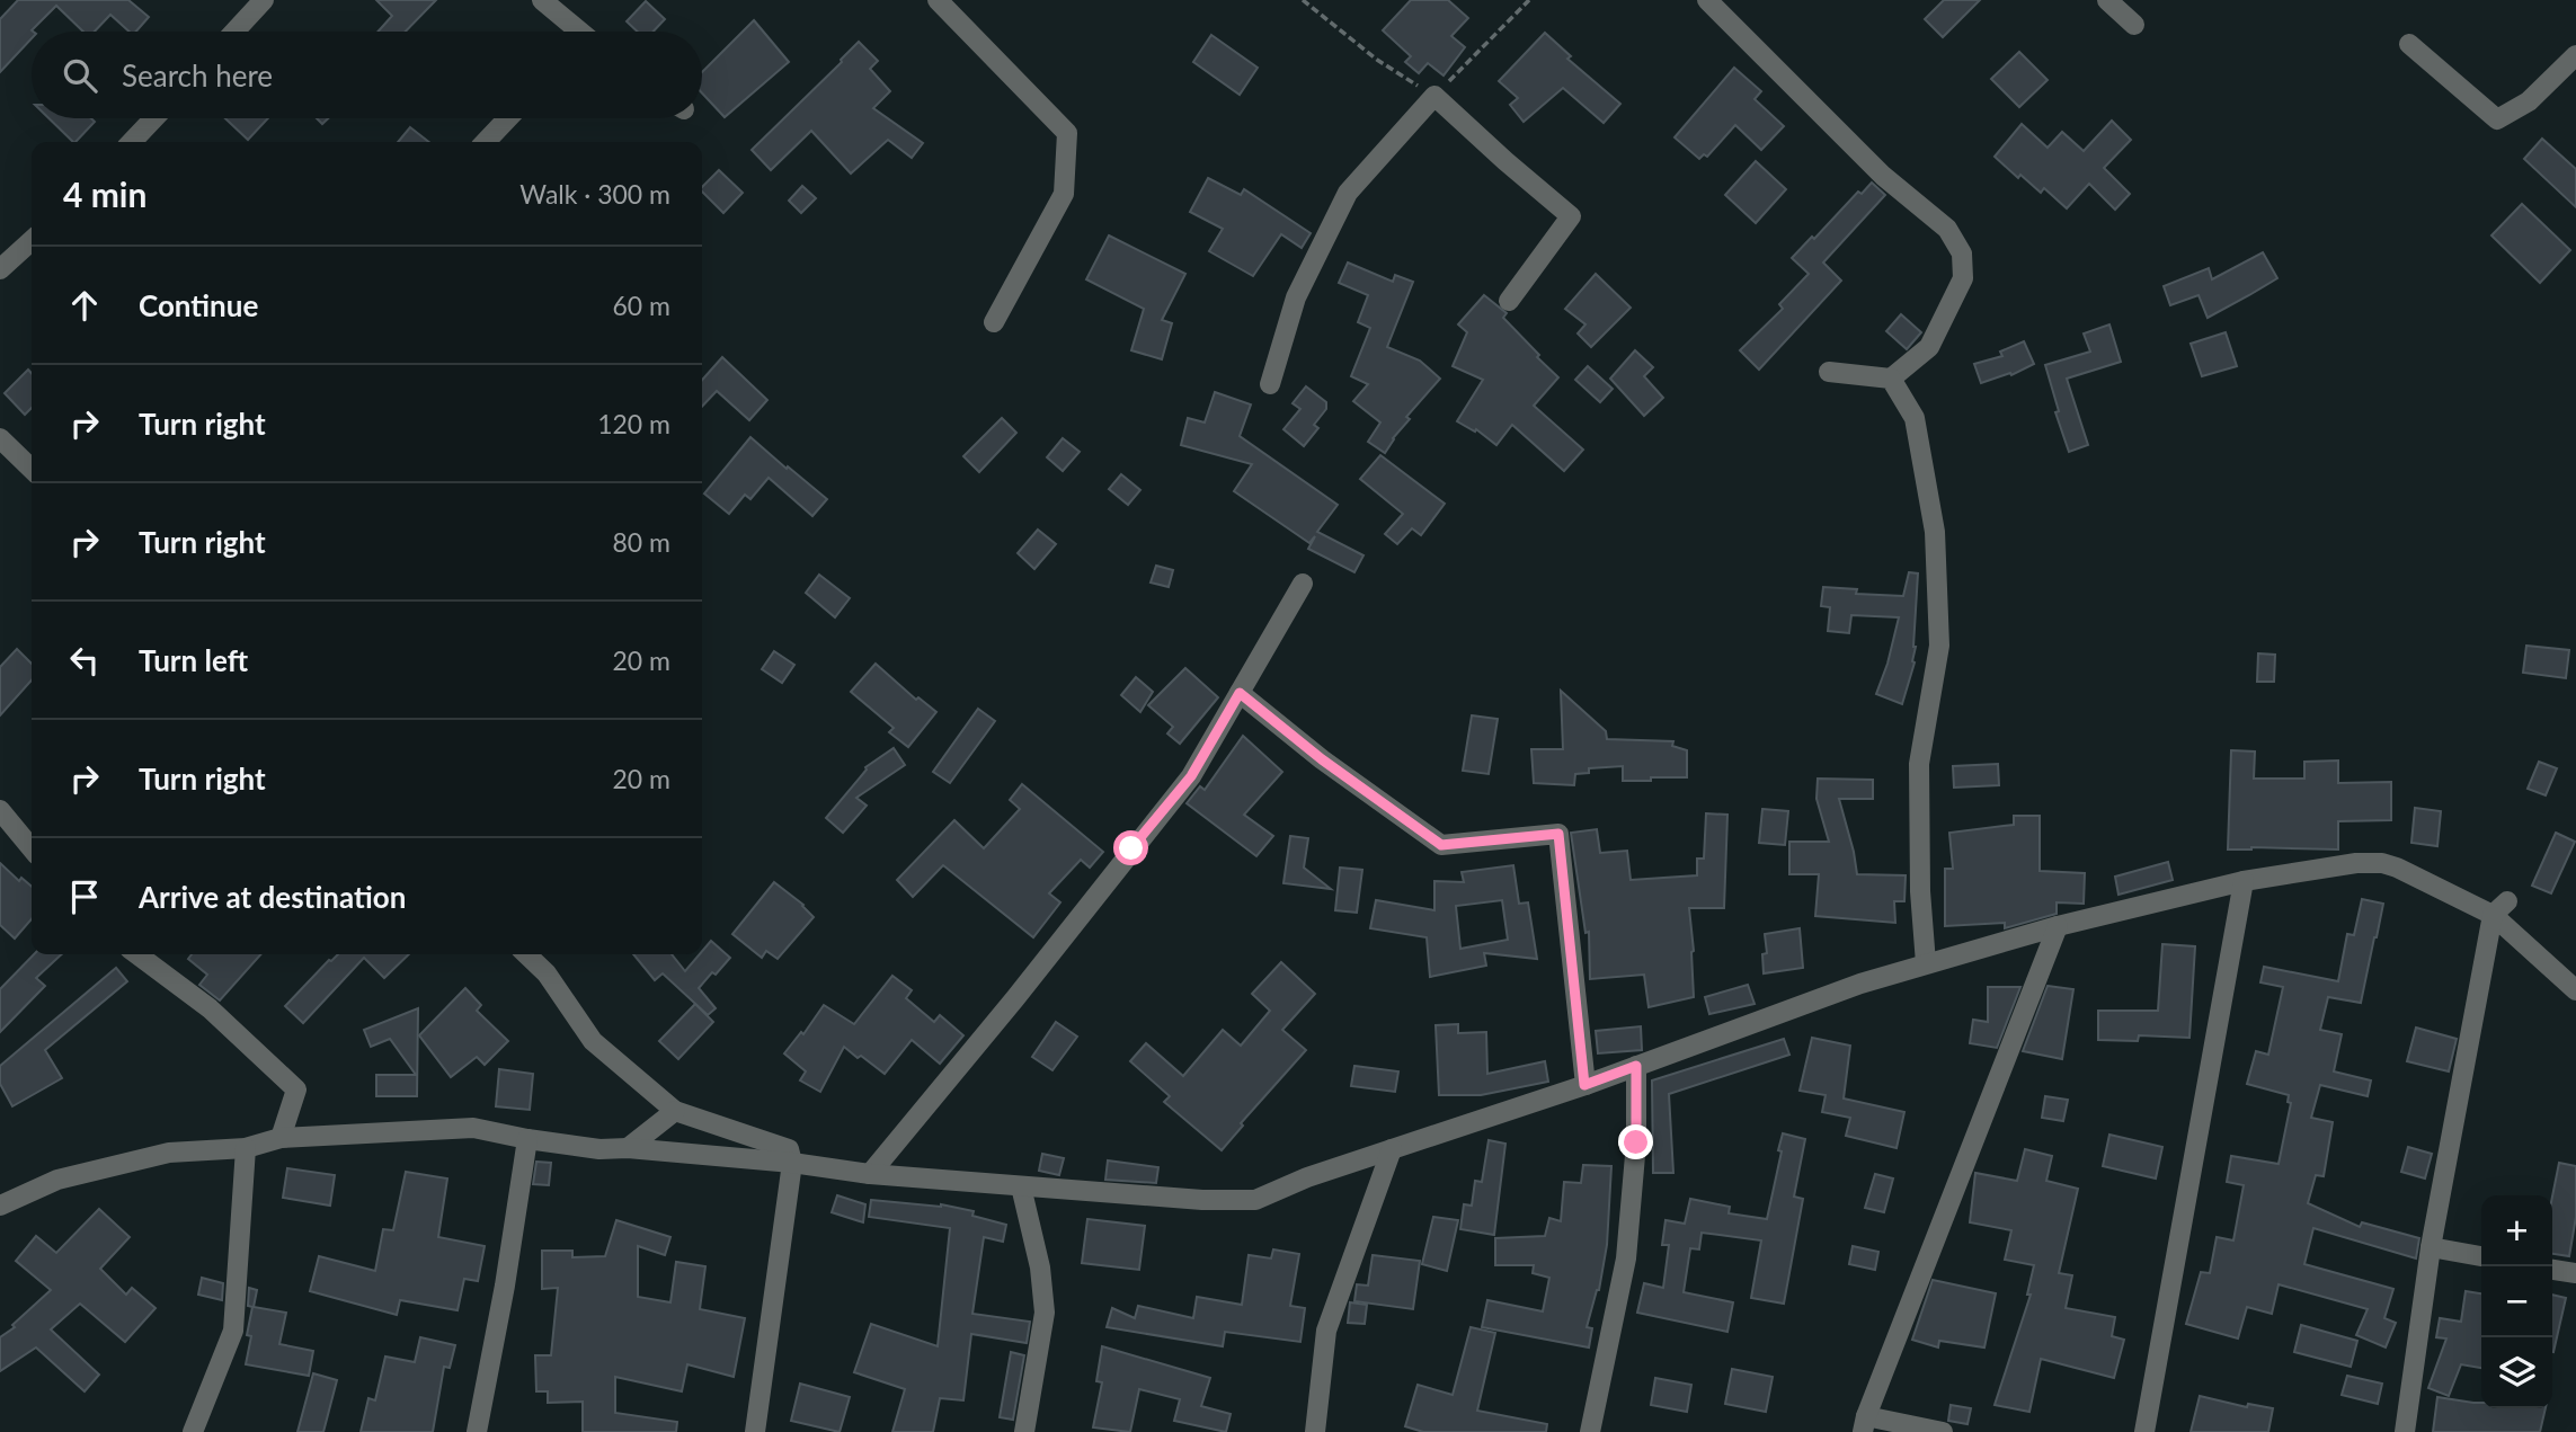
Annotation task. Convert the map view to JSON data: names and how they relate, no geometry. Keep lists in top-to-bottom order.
{
  "page": {
    "search": "Search here",
    "heading": ["4 min", "Walk · 300 m"],
    "list": [
      ["Continue", "60 m"],
      ["Turn right", "120 m"],
      ["Turn right", "80 m"],
      ["Turn left", "20 m"],
      ["Turn right", "20 m"],
      "Arrive at destination"
    ],
    "map_buttons": ["+", "−"]
  }
}
